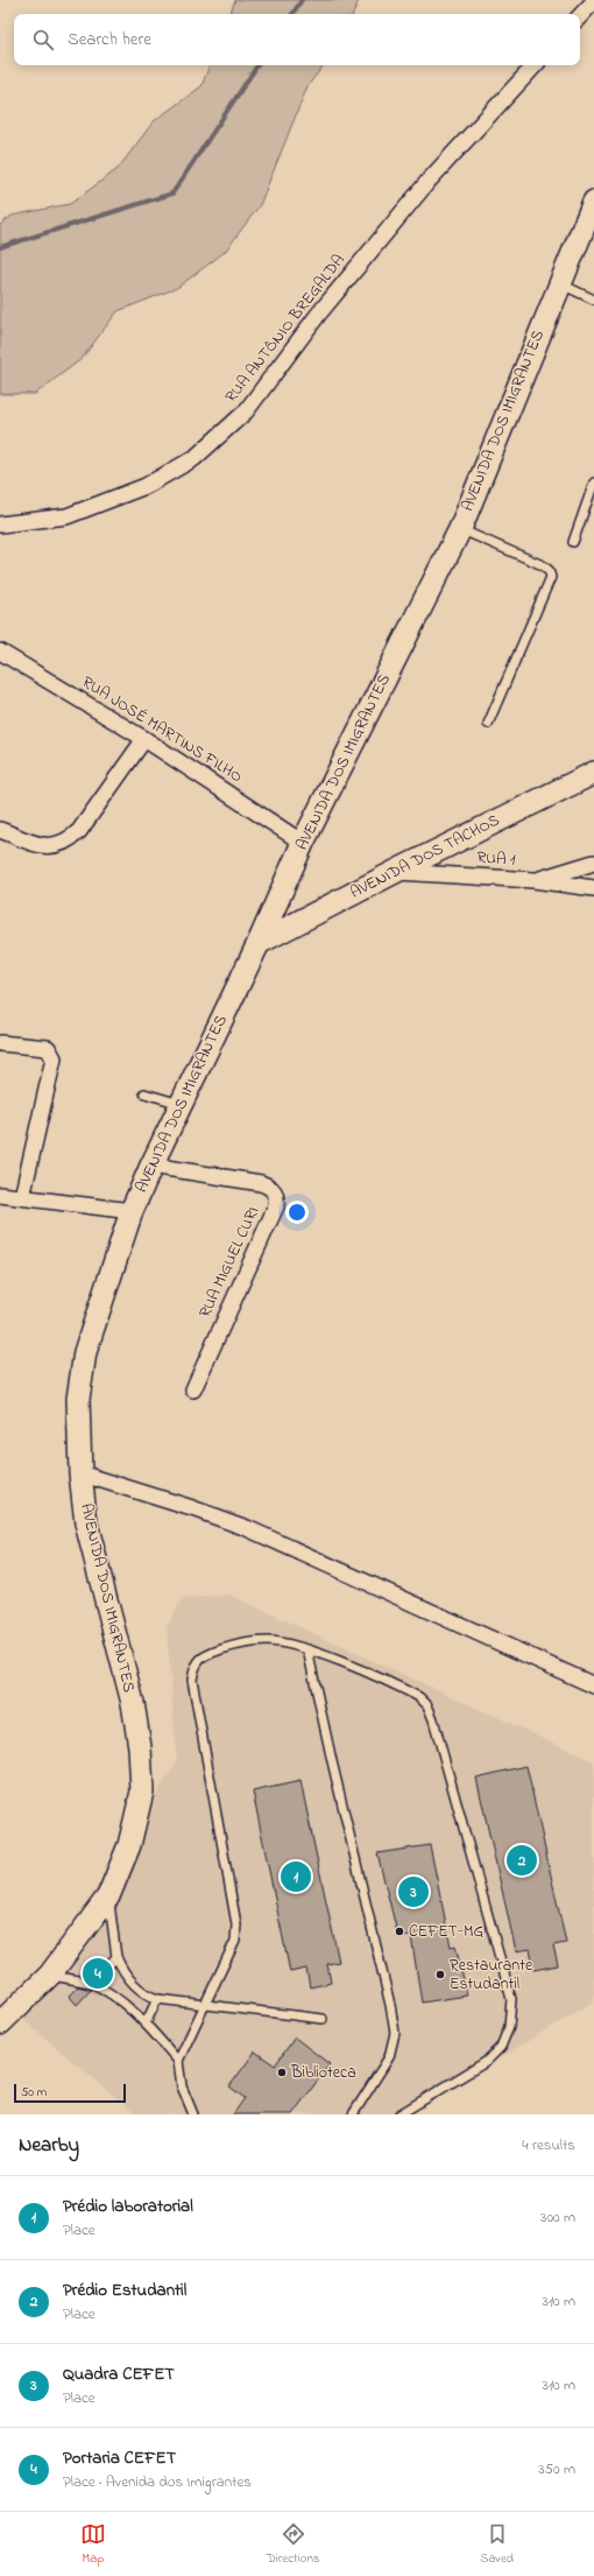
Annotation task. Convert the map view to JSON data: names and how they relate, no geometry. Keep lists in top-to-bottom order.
{
  "streets": {
    "street": [
      "RUA ANTÔNIO BREGALDA",
      "AVENIDA DOS IMIGRANTES",
      "RUA JOSÉ MARTINS FILHO",
      "AVENIDA DOS TACHOS",
      "RUA 1",
      "RUA MIGUEL CURI"
    ]
  },
  "crossings": [
    ["AVENIDA DOS IMIGRANTES", "RUA JOSÉ MARTINS FILHO"],
    ["AVENIDA DOS IMIGRANTES", "AVENIDA DOS TACHOS"],
    ["AVENIDA DOS IMIGRANTES", "RUA MIGUEL CURI"],
    ["AVENIDA DOS TACHOS", "RUA 1"]
  ],
  "places": ["CEFET-MG", "Restaurante Estudantil", "Biblioteca"],
  "scale_bar": "50 m",
  "page": {
    "search": "Search here",
    "pins": [
      "2",
      "1",
      "3",
      "4"
    ],
    "scale": "50 m",
    "heading": ["Nearby", "4 results"],
    "list": [
      {
        "mark": "1",
        "name": "Prédio laboratorial",
        "note": "Place",
        "value": "300 m"
      },
      {
        "mark": "2",
        "name": "Prédio Estudantil",
        "note": "Place",
        "value": "310 m"
      },
      {
        "mark": "3",
        "name": "Quadra CEFET",
        "note": "Place",
        "value": "310 m"
      },
      {
        "mark": "4",
        "name": "Portaria CEFET",
        "note": "Place · Avenida dos Imigrantes",
        "value": "350 m"
      }
    ],
    "nav": ["Map", "Directions", "Saved"]
  }
}
